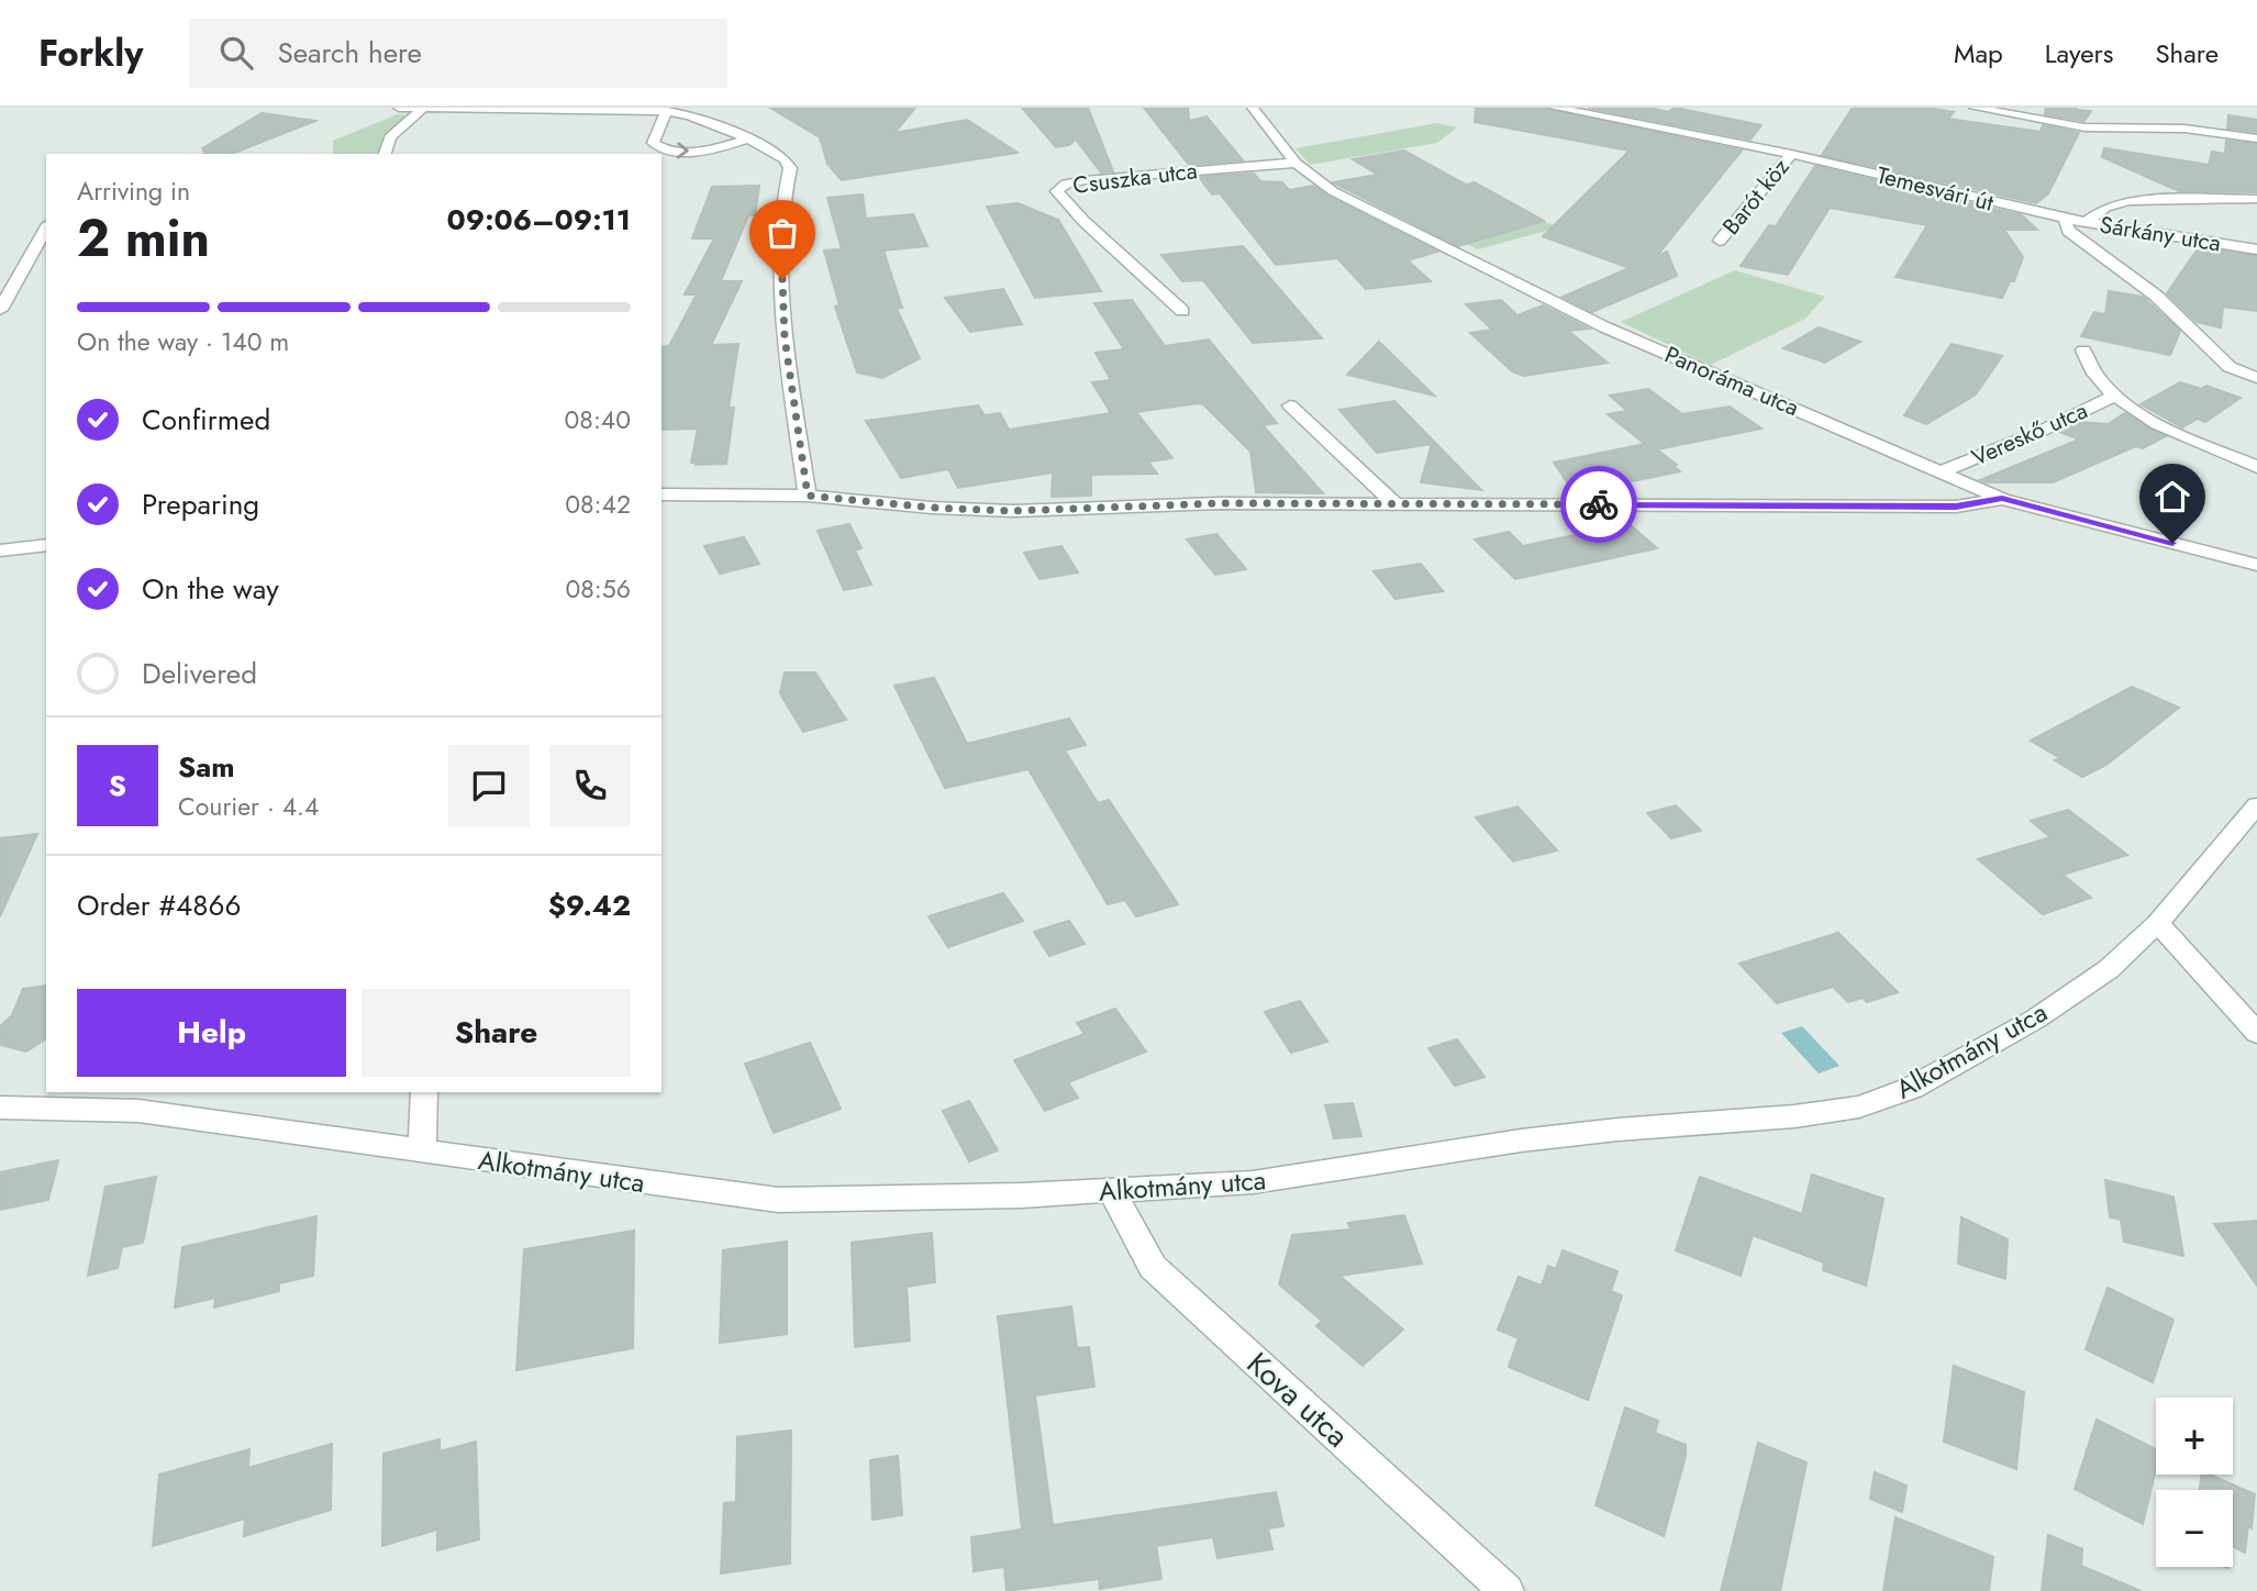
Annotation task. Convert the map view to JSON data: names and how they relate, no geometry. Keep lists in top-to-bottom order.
{
  "streets": {
    "street": [
      "Csuszka utca",
      "Temesvári út",
      "Barót köz",
      "Sárkány utca",
      "Panoráma utca",
      "Vereskő utca",
      "Alkotmány utca",
      "Kova utca"
    ]
  },
  "crossings": [
    ["Csuszka utca", "Panoráma utca"],
    ["Temesvári út", "Barót köz"],
    ["Temesvári út", "Sárkány utca"],
    ["Panoráma utca", "Vereskő utca"],
    ["Alkotmány utca", "Kova utca"]
  ],
  "page": {
    "header": "Forkly",
    "search": "Search here",
    "nav": ["Map", "Layers", "Share"],
    "heading": ["2 min", "Arriving in", "09:06–09:11"],
    "panel": [
      "Sam",
      "Courier · 4.4",
      "Order #4866",
      "$9.42"
    ],
    "bar": "On the way · 140 m",
    "list": [
      ["Confirmed", "08:40"],
      ["Preparing", "08:42"],
      ["On the way", "08:56"],
      "Delivered"
    ],
    "round": "S",
    "buttons": ["Help", "Share"],
    "map_buttons": ["+", "−"]
  }
}
